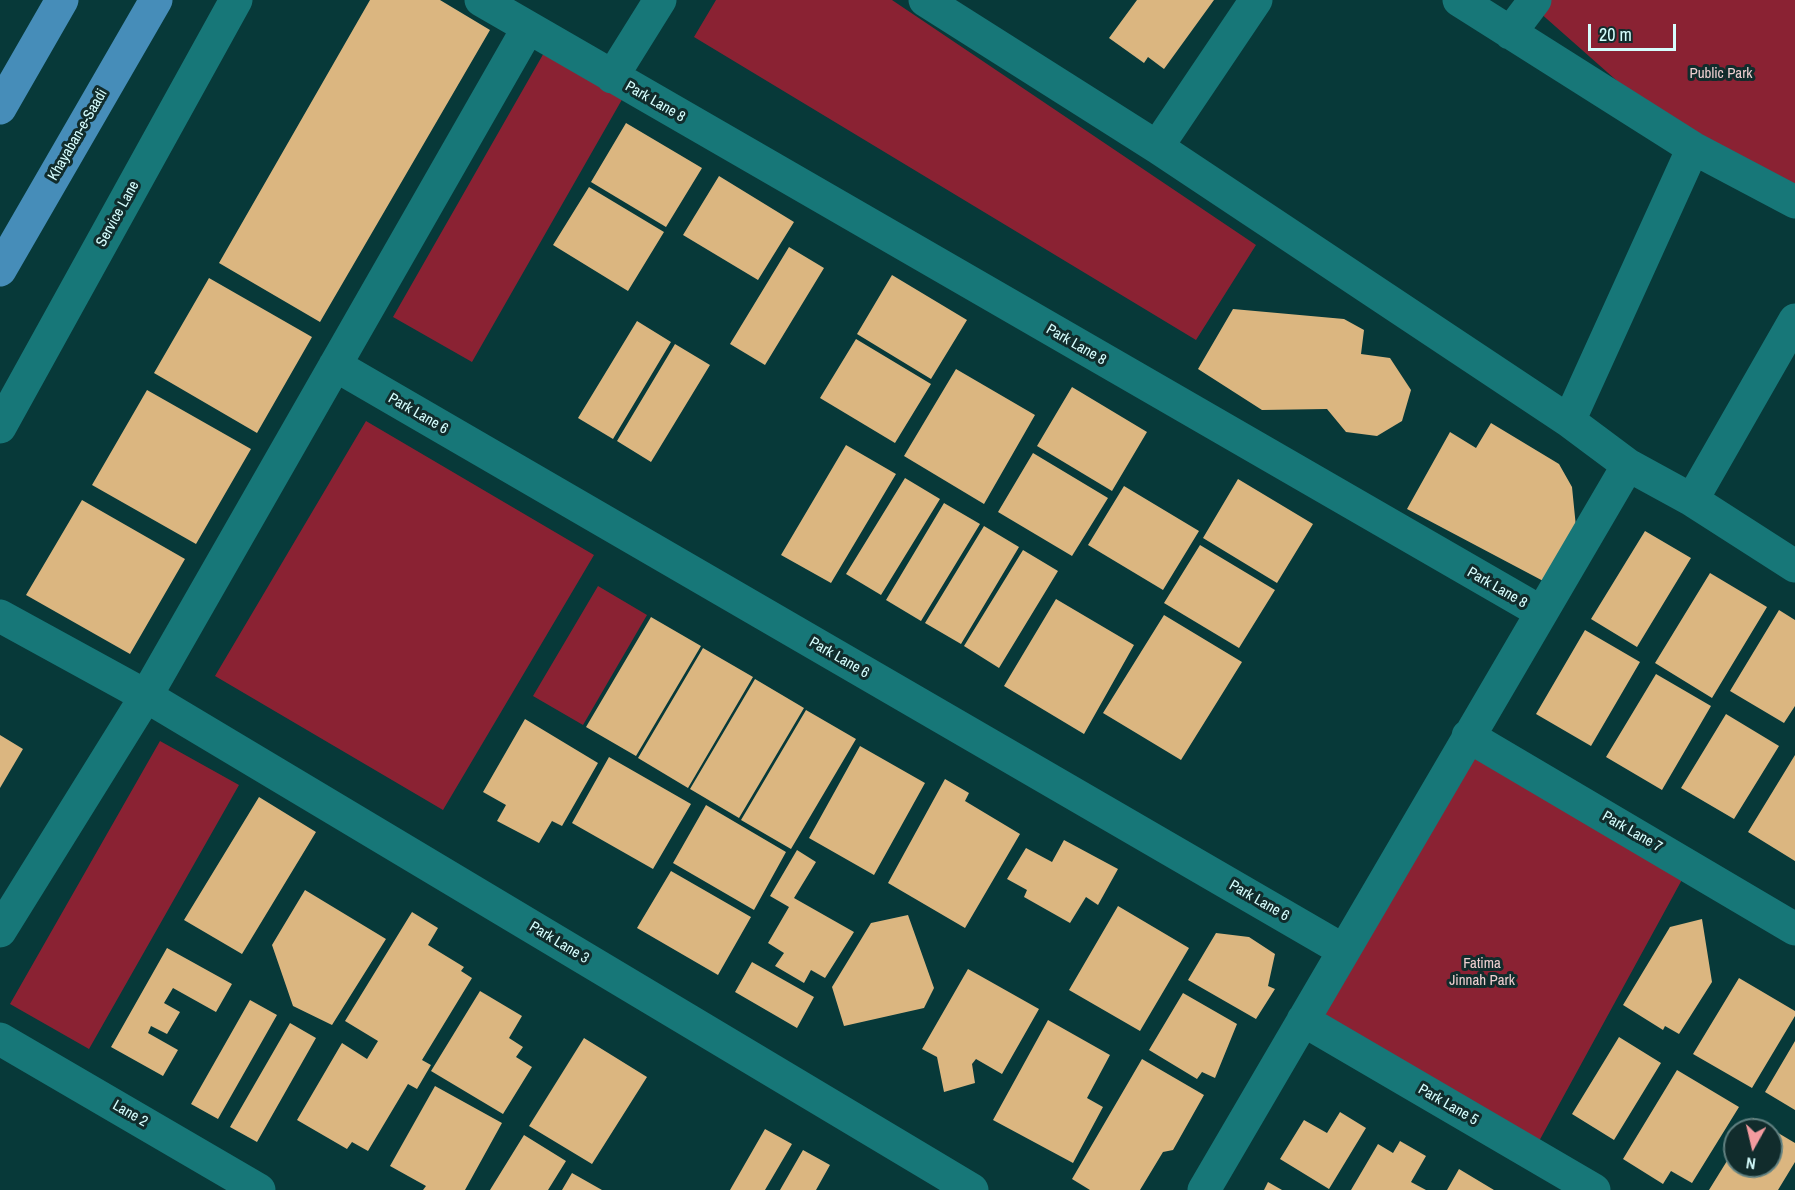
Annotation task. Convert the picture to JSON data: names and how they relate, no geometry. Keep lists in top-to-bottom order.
{
  "streets": {
    "main road": ["Khayaban-e-Saadi"],
    "street": [
      "Park Lane 8",
      "Service Lane",
      "Park Lane 6",
      "Park Lane 7",
      "Park Lane 3",
      "Park Lane 5",
      "Lane 2"
    ]
  },
  "parks": ["Public Park", "Fatima Jinnah Park"],
  "scale_bar": "20 m",
  "north": "bottom"
}
